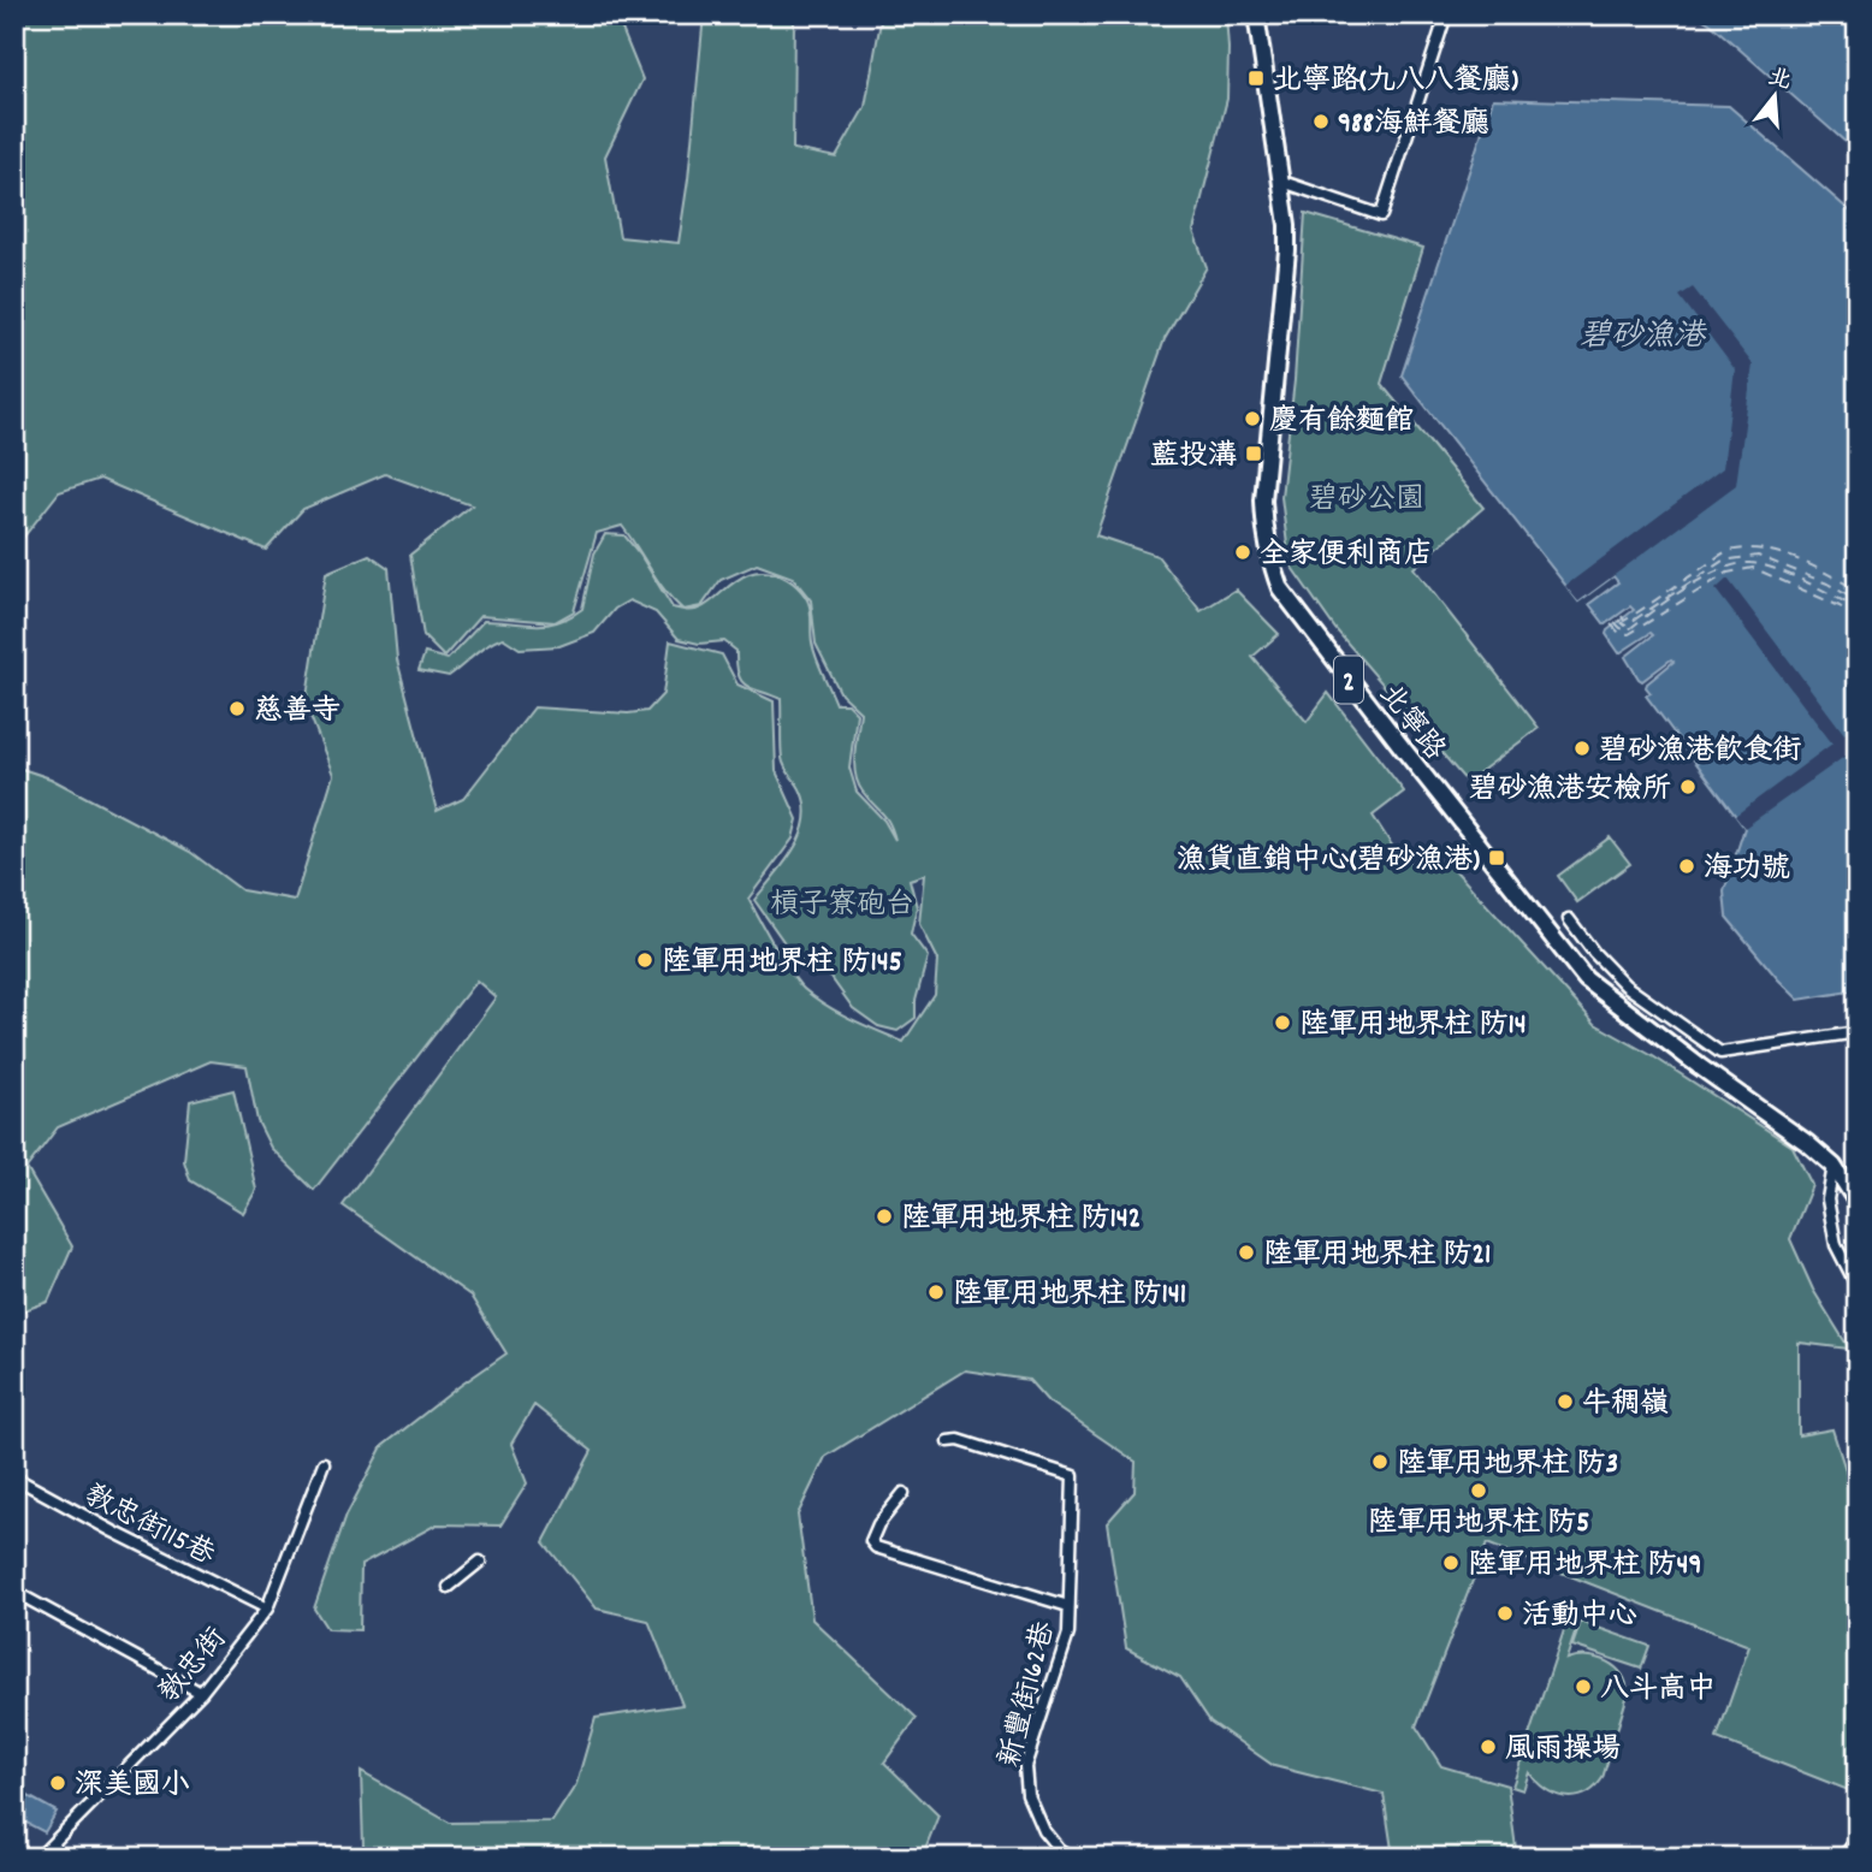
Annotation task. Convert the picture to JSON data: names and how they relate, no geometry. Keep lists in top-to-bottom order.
{
  "streets": {
    "main road": ["2", "北寧路"],
    "street": ["教忠街115巷", "教忠街", "新豐街162巷"]
  },
  "crossings": [
    ["教忠街115巷", "教忠街"]
  ],
  "water": ["碧砂漁港"],
  "parks": ["碧砂公園", "槓子寮砲台"],
  "places": {
    "transit": ["北寧路(九八八餐廳)", "藍投溝", "漁貨直銷中心(碧砂漁港)"],
    "other": [
      "988海鮮餐廳",
      "慶有餘麵館",
      "全家便利商店",
      "慈善寺",
      "碧砂漁港飲食街",
      "碧砂漁港安檢所",
      "海功號",
      "陸軍用地界柱 防145",
      "陸軍用地界柱 防14",
      "陸軍用地界柱 防142",
      "陸軍用地界柱 防21",
      "陸軍用地界柱 防141",
      "牛稠嶺",
      "陸軍用地界柱 防3",
      "陸軍用地界柱 防5",
      "陸軍用地界柱 防49",
      "活動中心",
      "八斗高中",
      "風雨操場",
      "深美國小"
    ]
  },
  "north": "top"
}
